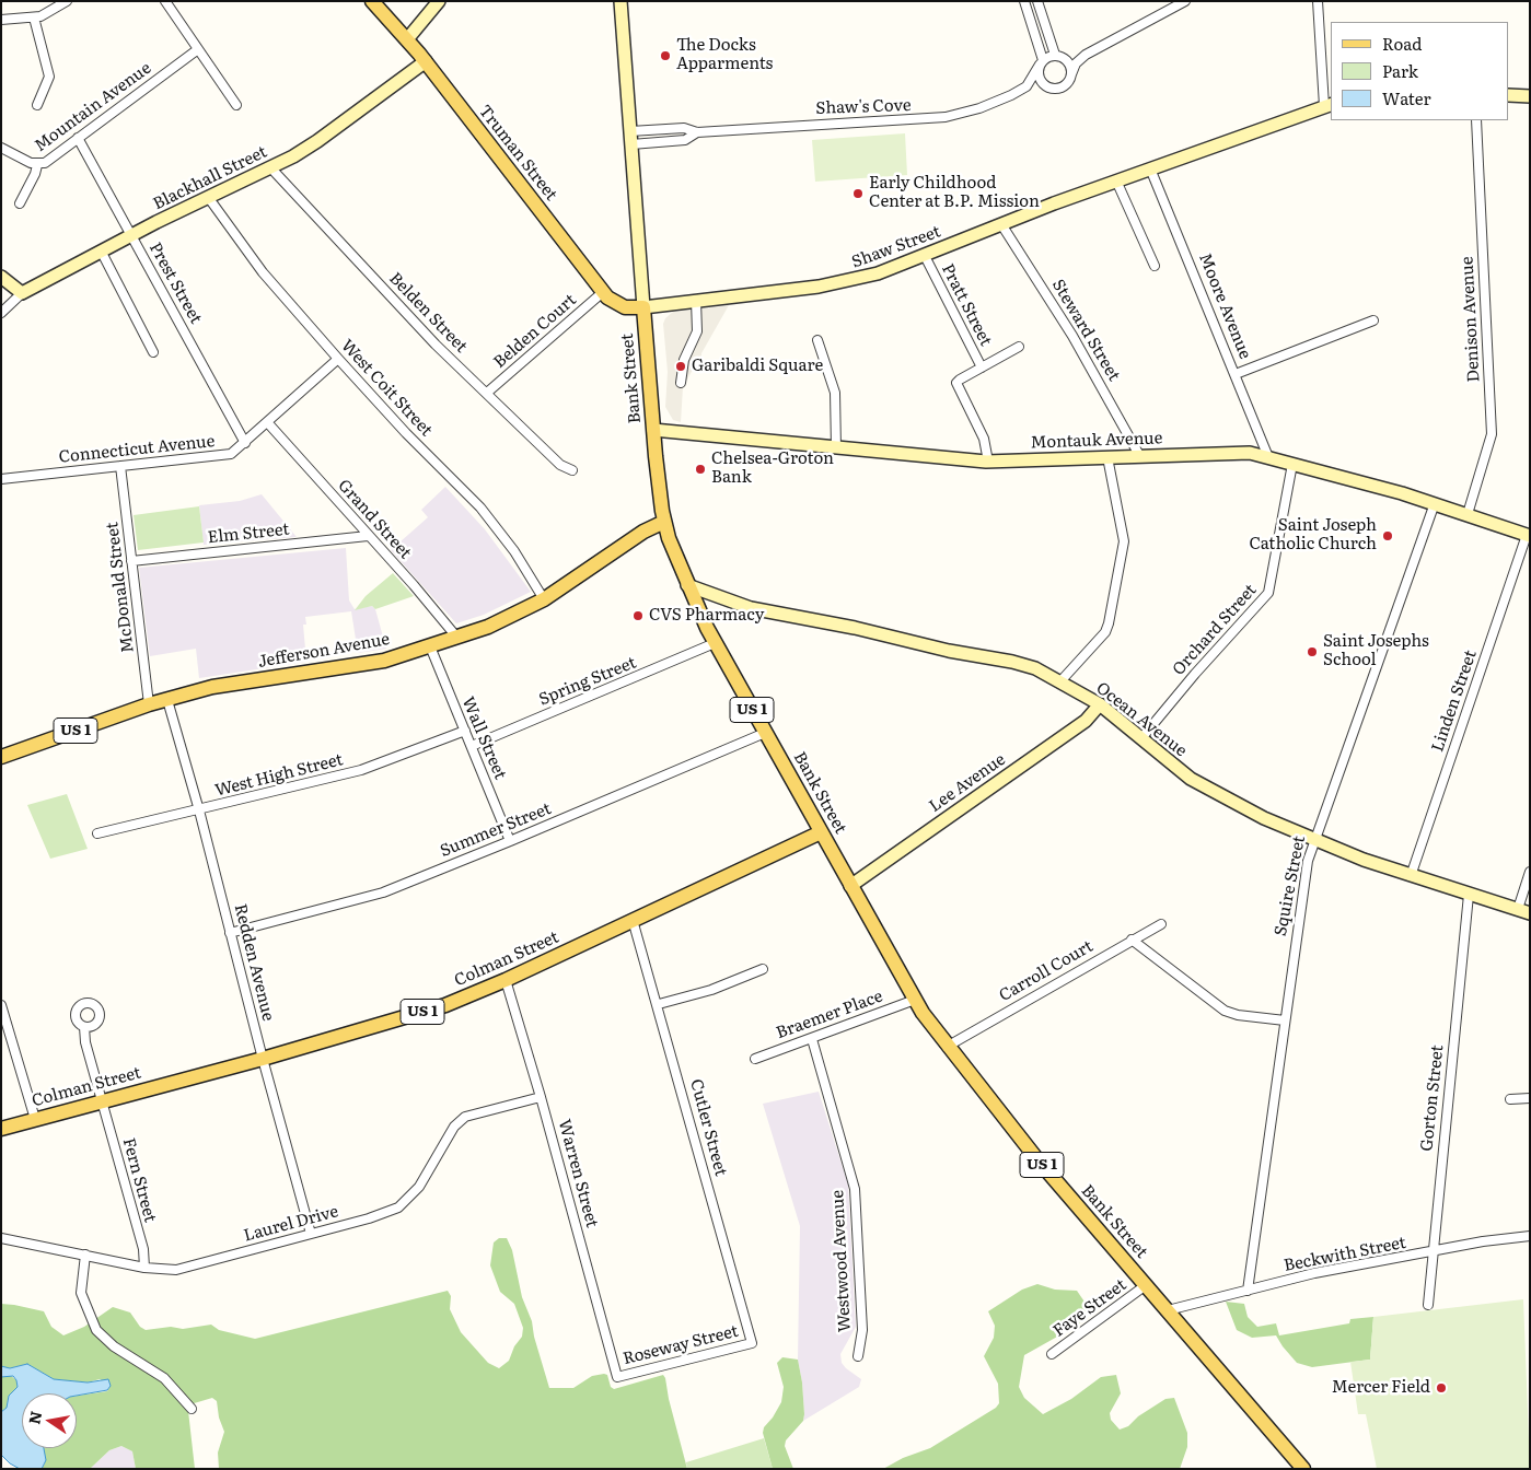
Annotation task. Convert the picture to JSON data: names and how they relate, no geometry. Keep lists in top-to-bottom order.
{
  "streets": {
    "main road": [
      "Truman Street",
      "Bank Street",
      "Jefferson Avenue",
      "US 1",
      "Colman Street"
    ],
    "street": [
      "Mountain Avenue",
      "Shaw's Cove",
      "Blackhall Street",
      "Shaw Street",
      "Prest Street",
      "Pratt Street",
      "Moore Avenue",
      "Belden Street",
      "Denison Avenue",
      "Steward Street",
      "Belden Court",
      "West Coit Street",
      "Montauk Avenue",
      "Connecticut Avenue",
      "Grand Street",
      "Elm Street",
      "McDonald Street",
      "Orchard Street",
      "Spring Street",
      "Linden Street",
      "Ocean Avenue",
      "Wall Street",
      "West High Street",
      "Lee Avenue",
      "Summer Street",
      "Squire Street",
      "Redden Avenue",
      "Carroll Court",
      "Braemer Place",
      "Gorton Street",
      "Cutler Street",
      "Warren Street",
      "Fern Street",
      "Laurel Drive",
      "Beckwith Street",
      "Westwood Avenue",
      "Faye Street",
      "Roseway Street"
    ]
  },
  "crossings": [
    ["Mountain Avenue", "Prest Street"],
    ["Shaw's Cove", "Bank Street"],
    ["Truman Street", "Blackhall Street"],
    ["Truman Street", "Shaw Street"],
    ["Truman Street", "Belden Court"],
    ["Truman Street", "Bank Street"],
    ["Blackhall Street", "Prest Street"],
    ["Blackhall Street", "Belden Street"],
    ["Blackhall Street", "West Coit Street"],
    ["Shaw Street", "Pratt Street"],
    ["Shaw Street", "Moore Avenue"],
    ["Shaw Street", "Steward Street"],
    ["Shaw Street", "Bank Street"],
    ["Prest Street", "Connecticut Avenue"],
    ["Moore Avenue", "Montauk Avenue"],
    ["Belden Street", "Belden Court"],
    ["Denison Avenue", "Montauk Avenue"],
    ["Steward Street", "Montauk Avenue"],
    ["Bank Street", "Montauk Avenue"],
    ["Bank Street", "Jefferson Avenue"],
    ["Bank Street", "Spring Street"],
    ["Bank Street", "Ocean Avenue"],
    ["Bank Street", "Lee Avenue"],
    ["Bank Street", "Summer Street"],
    ["Bank Street", "Colman Street"],
    ["Bank Street", "Carroll Court"],
    ["Bank Street", "Braemer Place"],
    ["Bank Street", "Beckwith Street"],
    ["Bank Street", "Faye Street"],
    ["West Coit Street", "Connecticut Avenue"],
    ["West Coit Street", "Jefferson Avenue"],
    ["Montauk Avenue", "Orchard Street"],
    ["Montauk Avenue", "Linden Street"],
    ["Montauk Avenue", "Squire Street"],
    ["Connecticut Avenue", "Grand Street"],
    ["Connecticut Avenue", "McDonald Street"],
    ["Grand Street", "Elm Street"],
    ["Grand Street", "Jefferson Avenue"],
    ["Elm Street", "McDonald Street"],
    ["McDonald Street", "Jefferson Avenue"],
    ["Orchard Street", "Ocean Avenue"],
    ["Jefferson Avenue", "Wall Street"],
    ["Jefferson Avenue", "Redden Avenue"],
    ["Spring Street", "Wall Street"],
    ["Linden Street", "Ocean Avenue"],
    ["Ocean Avenue", "Lee Avenue"],
    ["Ocean Avenue", "Squire Street"],
    ["Ocean Avenue", "Gorton Street"],
    ["Wall Street", "West High Street"],
    ["Wall Street", "Summer Street"],
    ["West High Street", "Redden Avenue"],
    ["Summer Street", "Redden Avenue"],
    ["Squire Street", "Beckwith Street"],
    ["Colman Street", "Redden Avenue"],
    ["Colman Street", "Cutler Street"],
    ["Colman Street", "Warren Street"],
    ["Colman Street", "Fern Street"],
    ["Redden Avenue", "Laurel Drive"],
    ["Braemer Place", "Westwood Avenue"],
    ["Gorton Street", "Beckwith Street"],
    ["Cutler Street", "Roseway Street"],
    ["Warren Street", "Laurel Drive"],
    ["Warren Street", "Roseway Street"],
    ["Fern Street", "Laurel Drive"]
  ],
  "places": [
    "The Docks Apparments",
    "Early Childhood Center at B.P. Mission",
    "Garibaldi Square",
    "Chelsea-Groton Bank",
    "Saint Joseph Catholic Church",
    "CVS Pharmacy",
    "Saint Josephs School",
    "Mercer Field"
  ],
  "legend": ["Road", "Park", "Water"],
  "north": "left"
}
